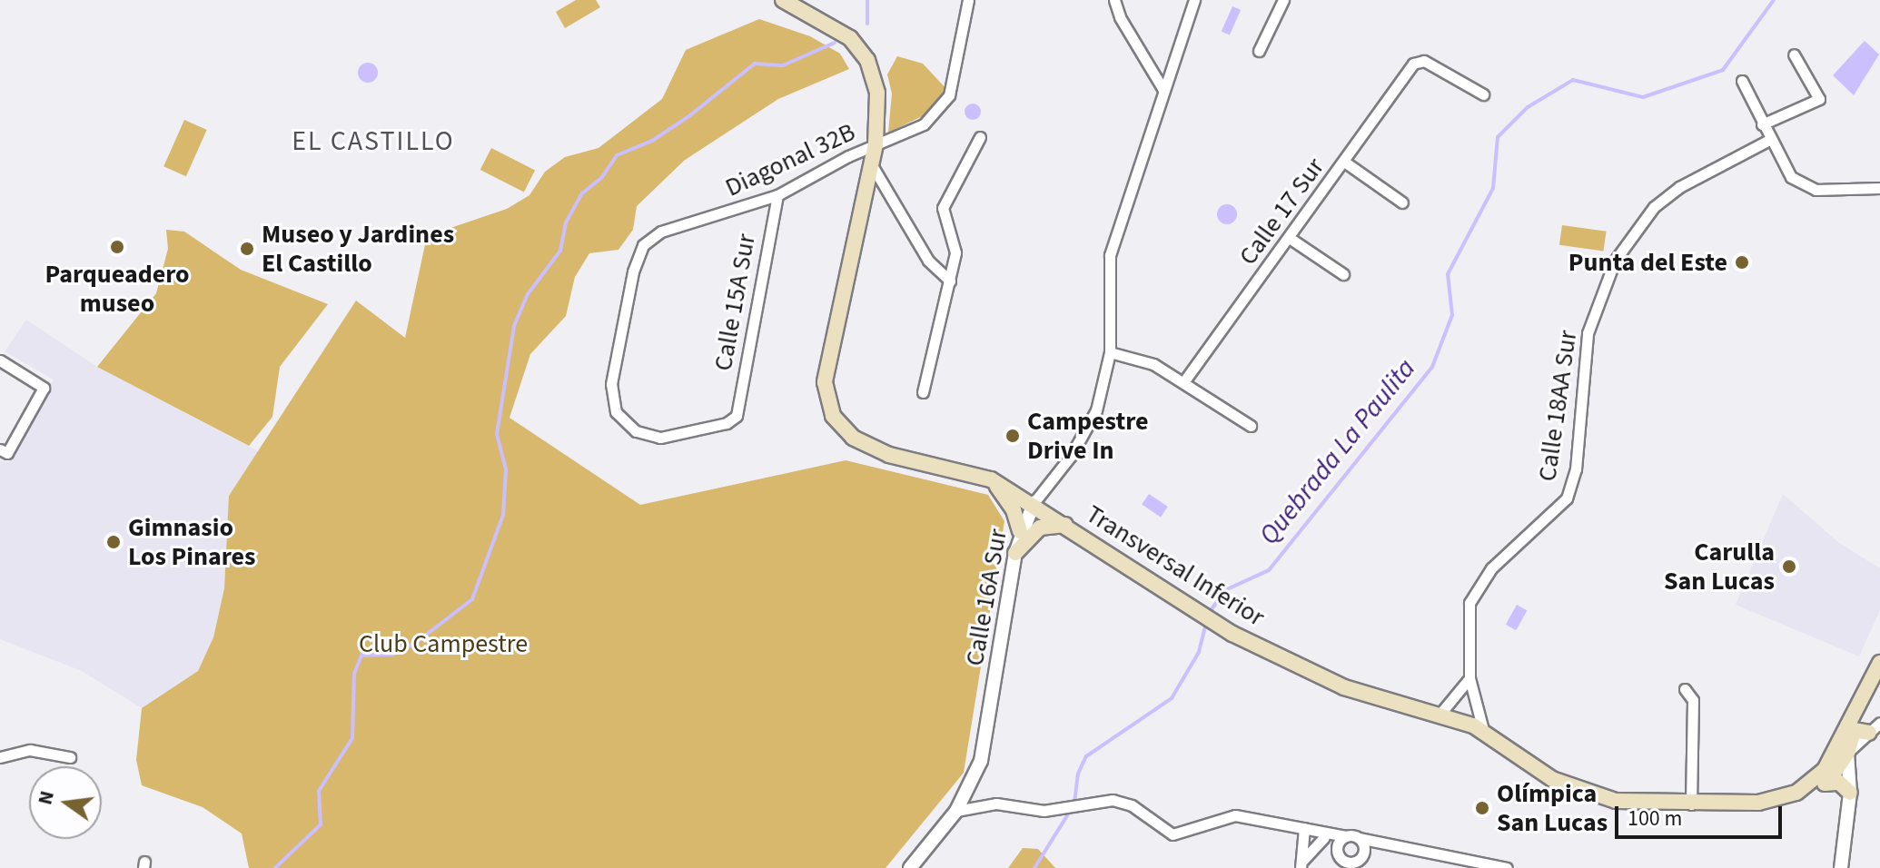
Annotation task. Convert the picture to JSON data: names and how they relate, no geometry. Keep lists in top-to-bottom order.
{
  "streets": {
    "main road": ["Transversal Inferior"],
    "street": [
      "Diagonal 32B",
      "Calle 17 Sur",
      "Calle 15A Sur",
      "Calle 18AA Sur",
      "Calle 16A Sur"
    ]
  },
  "crossings": [
    ["Diagonal 32B", "Calle 15A Sur"],
    ["Diagonal 32B", "Transversal Inferior"],
    ["Calle 18AA Sur", "Transversal Inferior"],
    ["Transversal Inferior", "Calle 16A Sur"]
  ],
  "districts": ["EL CASTILLO"],
  "water": ["Quebrada La Paulita"],
  "parks": ["Club Campestre"],
  "places": [
    "Parqueadero museo",
    "Museo y Jardines El Castillo",
    "Punta del Este",
    "Campestre Drive In",
    "Gimnasio Los Pinares",
    "Carulla San Lucas",
    "Olímpica San Lucas"
  ],
  "scale_bar": "100 m",
  "north": "left"
}
